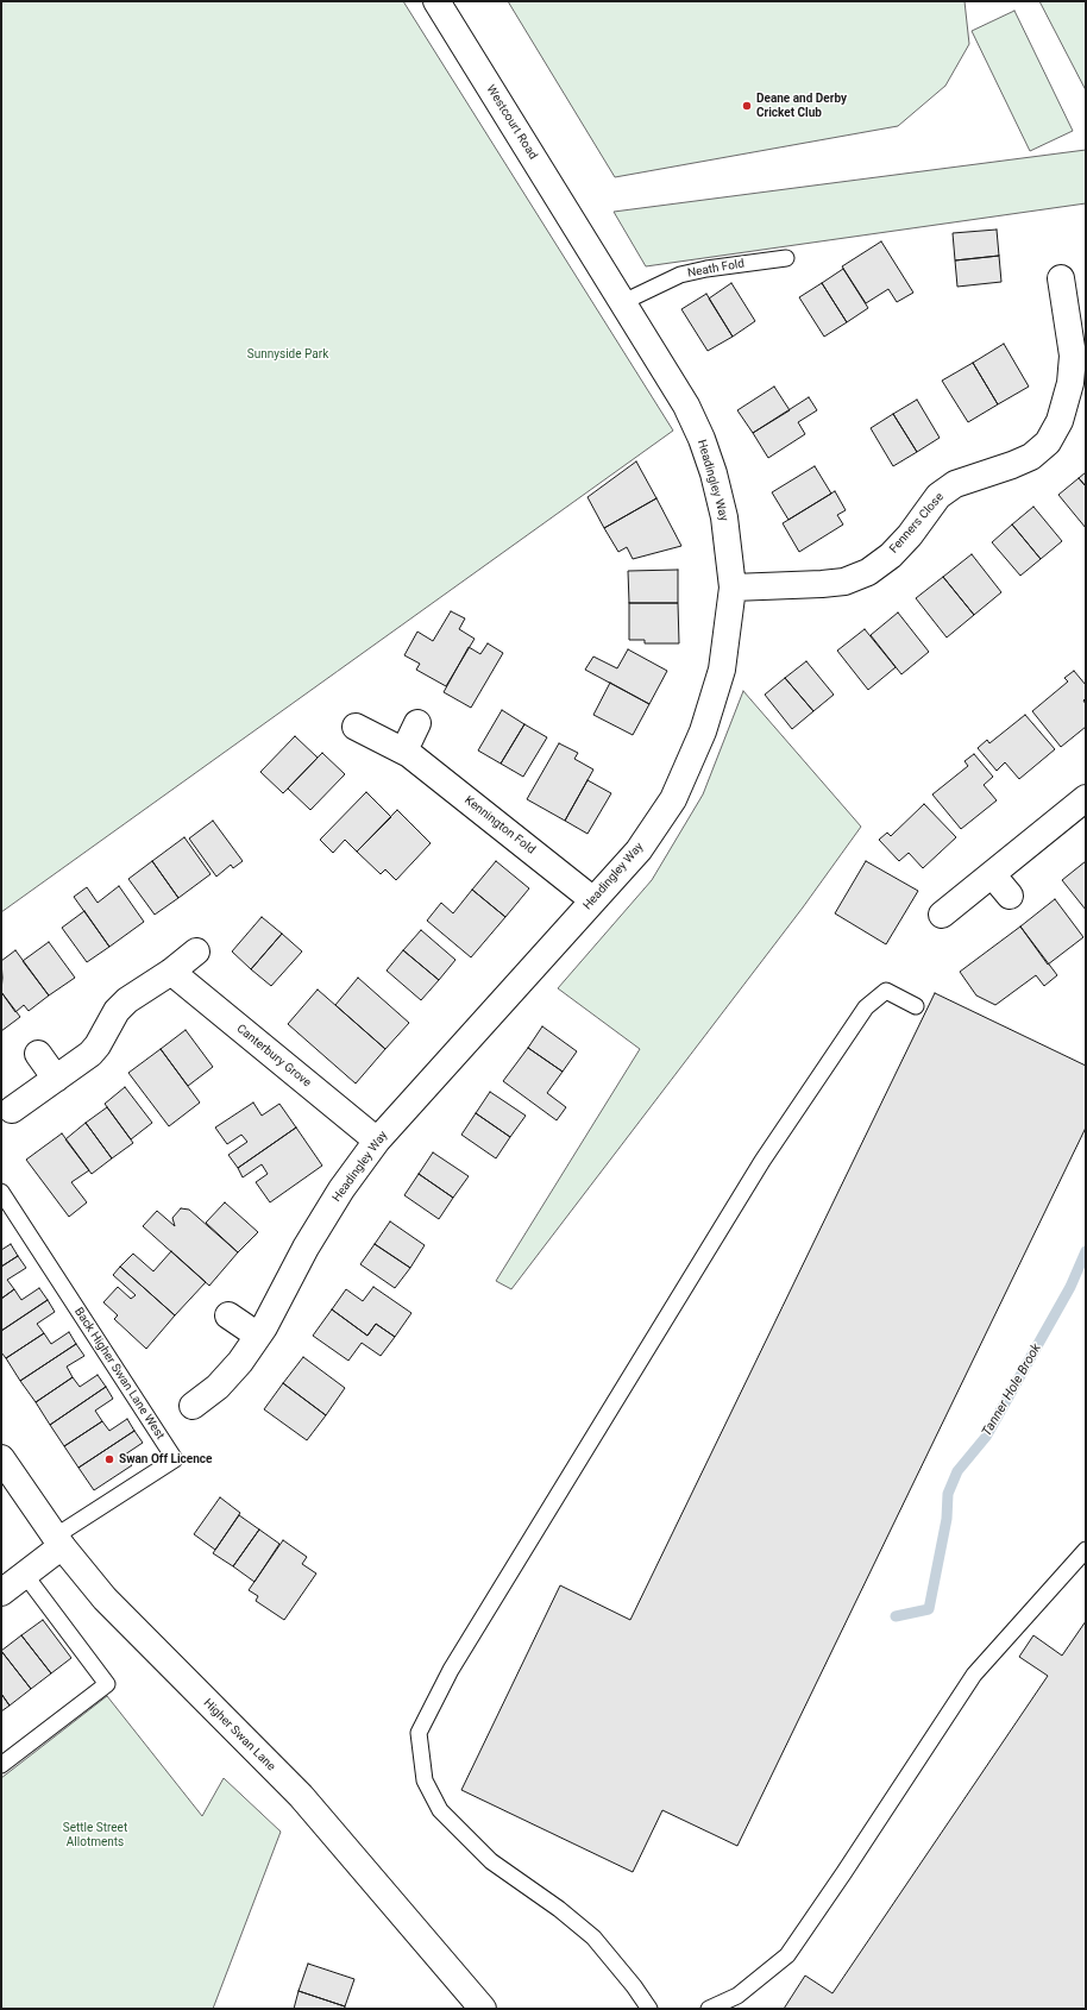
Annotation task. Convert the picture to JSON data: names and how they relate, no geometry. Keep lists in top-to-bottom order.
{
  "streets": {
    "street": [
      "Westcourt Road",
      "Headingley Way",
      "Fenners Close",
      "Kennington Fold",
      "Canterbury Grove",
      "Higher Swan Lane"
    ],
    "lane": ["Neath Fold", "Back Higher Swan Lane West"]
  },
  "crossings": [
    ["Westcourt Road", "Headingley Way"],
    ["Neath Fold", "Headingley Way"],
    ["Headingley Way", "Fenners Close"],
    ["Headingley Way", "Kennington Fold"],
    ["Headingley Way", "Canterbury Grove"],
    ["Back Higher Swan Lane West", "Higher Swan Lane"]
  ],
  "water": ["Tanner Hole Brook"],
  "parks": ["Sunnyside Park", "Settle Street Allotments"],
  "places": ["Deane and Derby Cricket Club", "Swan Off Licence"]
}
